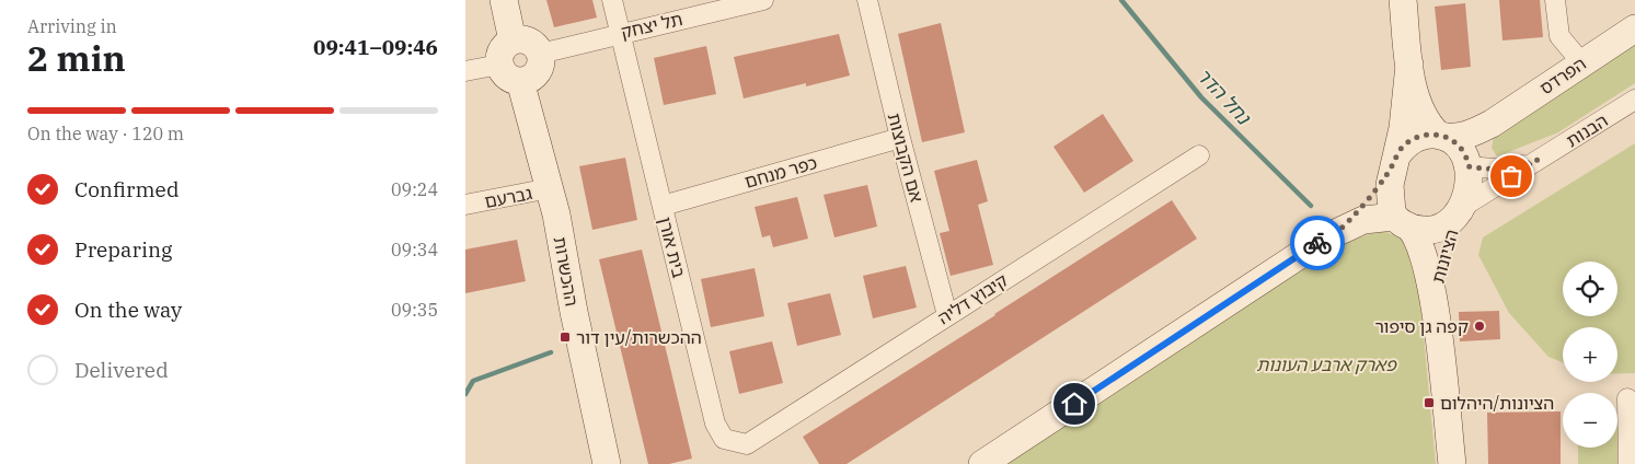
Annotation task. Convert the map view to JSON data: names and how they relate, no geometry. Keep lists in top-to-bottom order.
{
  "streets": {
    "street": [
      "תל יצחק",
      "הפרדס",
      "הבנות",
      "אם הקבוצות",
      "כפר מנחם",
      "גברעם",
      "בית אורן",
      "הציונות",
      "ההכשרות",
      "קיבוץ דליה"
    ]
  },
  "crossings": [
    ["תל יצחק", "בית אורן"],
    ["תל יצחק", "ההכשרות"],
    ["הפרדס", "הבנות"],
    ["הפרדס", "הציונות"],
    ["הבנות", "הציונות"],
    ["אם הקבוצות", "כפר מנחם"],
    ["אם הקבוצות", "קיבוץ דליה"],
    ["כפר מנחם", "בית אורן"],
    ["גברעם", "ההכשרות"],
    ["בית אורן", "קיבוץ דליה"]
  ],
  "water": ["נחל הדר"],
  "parks": ["פארק ארבע העונות"],
  "places": {
    "other": ["קפה גן סיפור"],
    "transit": ["ההכשרות/עין דור", "הציונות/היהלום"]
  },
  "page": {
    "heading": ["2 min", "Arriving in", "09:41–09:46"],
    "bar": "On the way · 120 m",
    "list": [
      ["Confirmed", "09:24"],
      ["Preparing", "09:34"],
      ["On the way", "09:35"],
      "Delivered"
    ],
    "map_buttons": ["+", "−"]
  }
}
